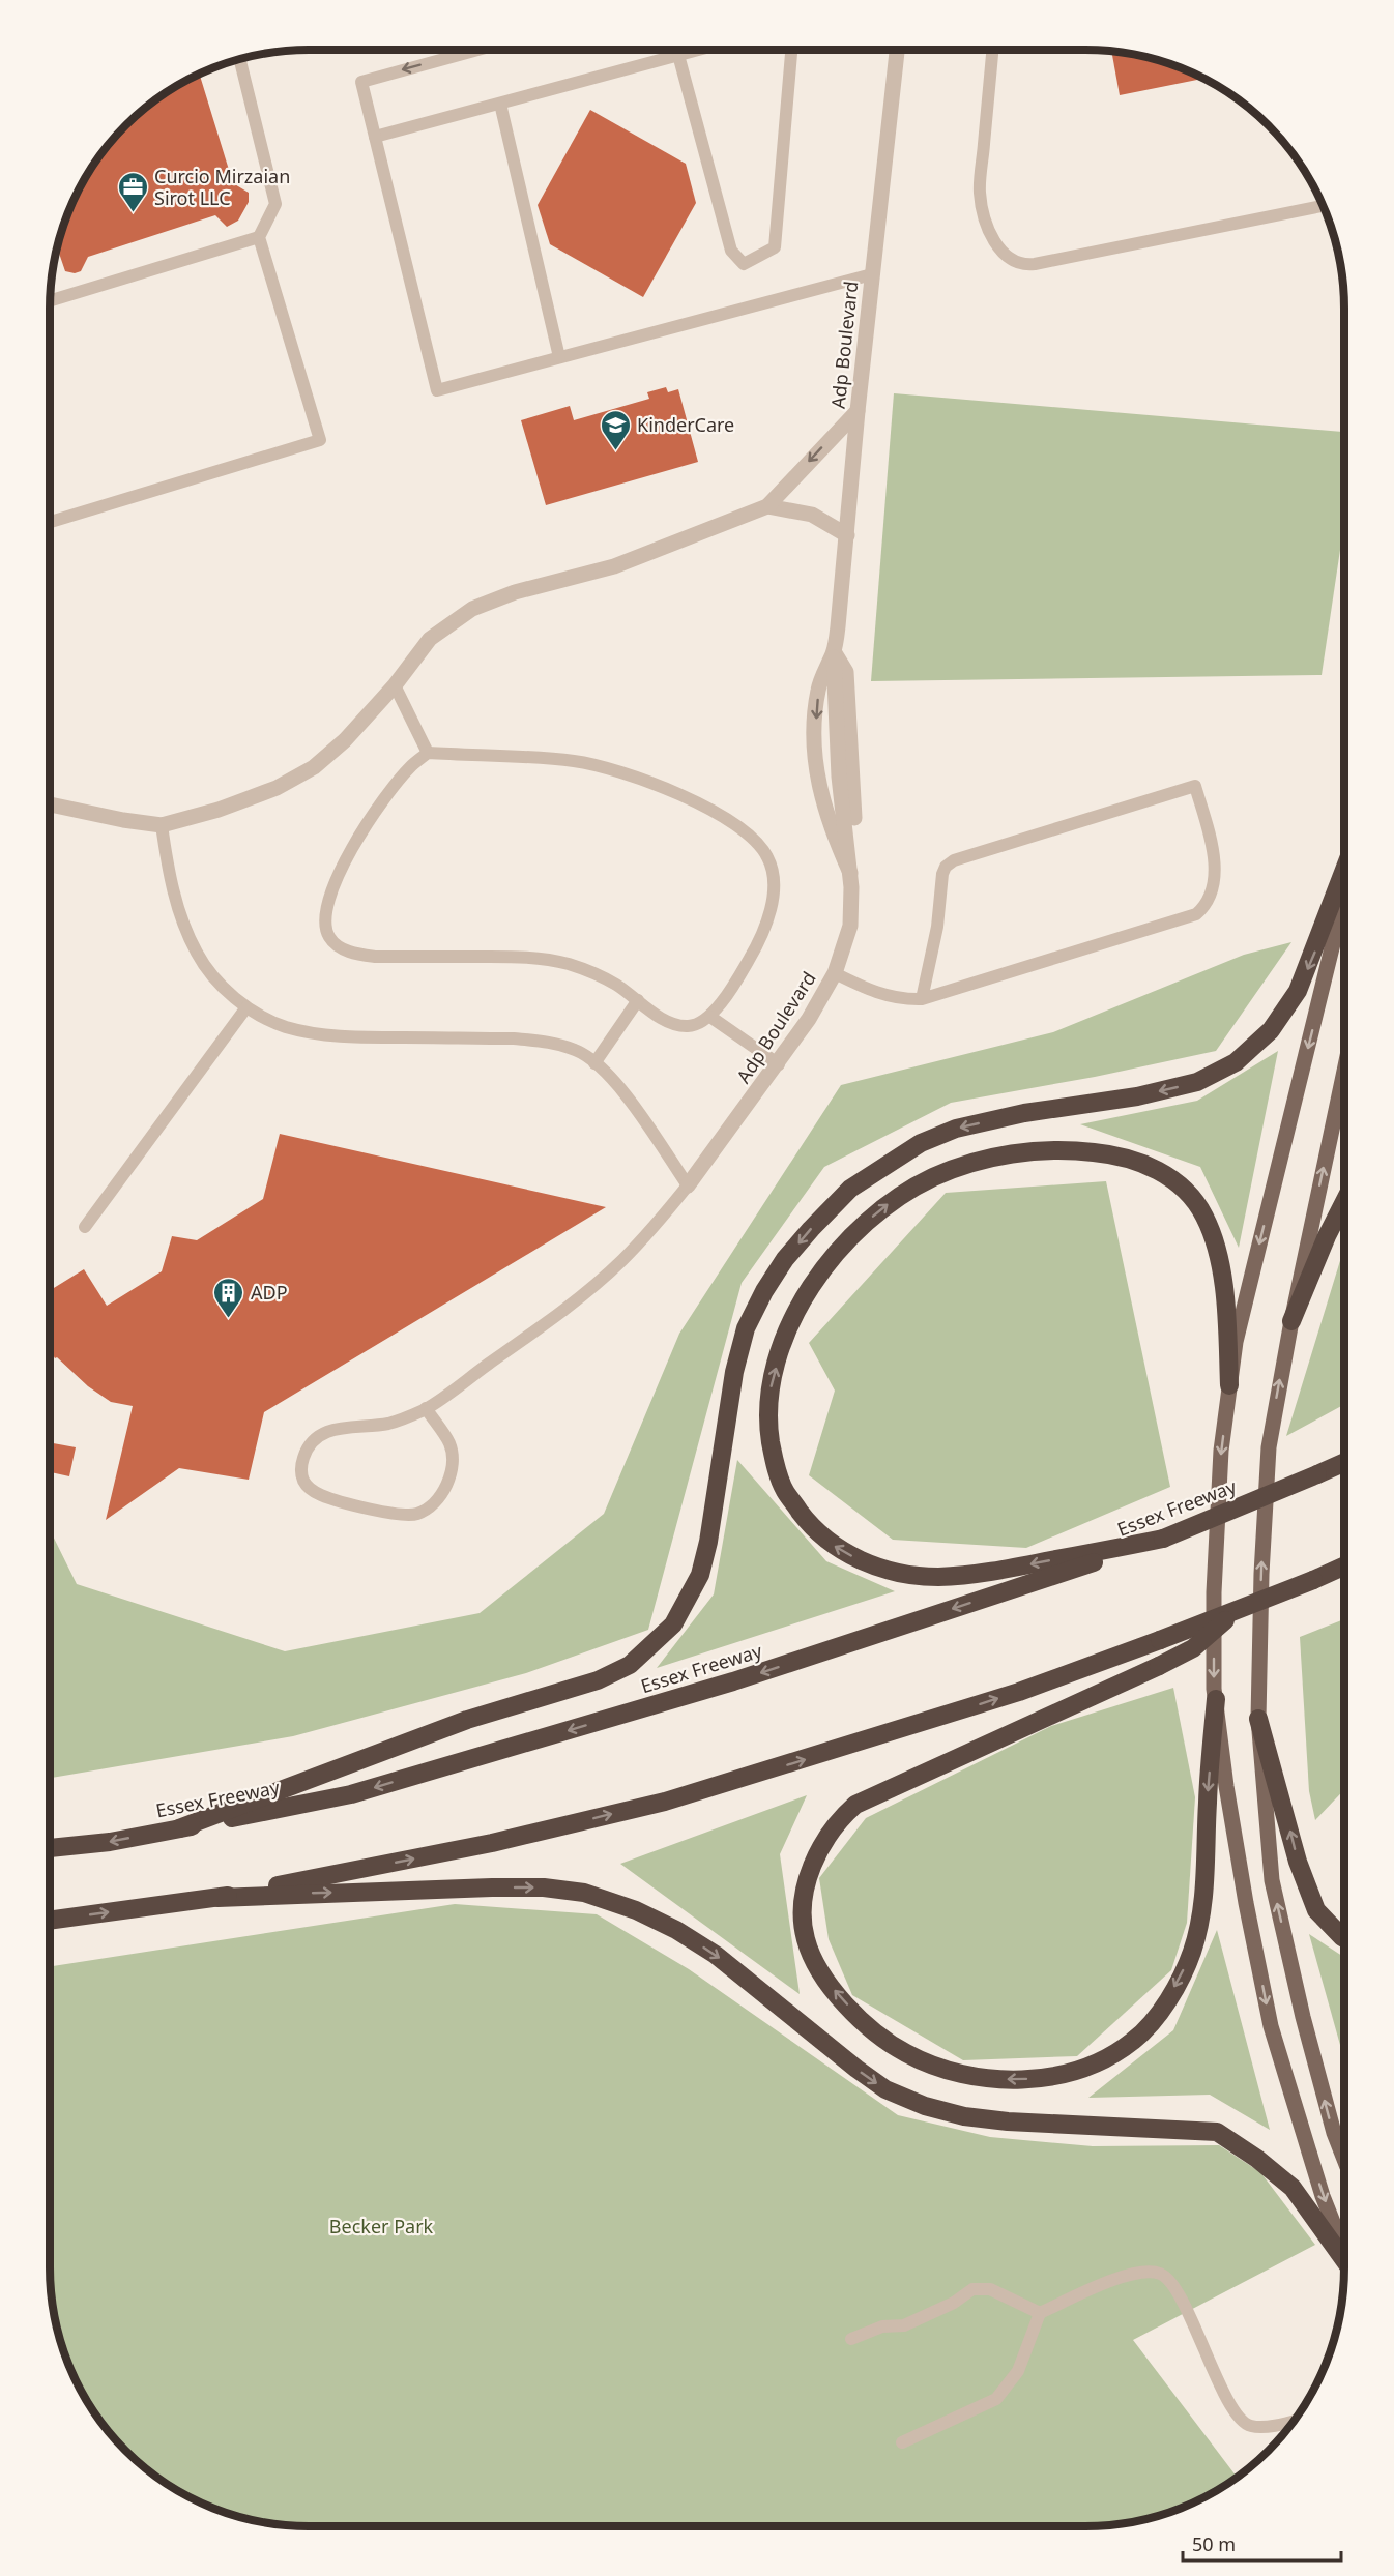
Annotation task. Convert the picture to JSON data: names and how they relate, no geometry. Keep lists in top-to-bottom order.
{
  "streets": {
    "highway": ["Essex Freeway"],
    "street": ["Adp Boulevard"]
  },
  "parks": ["Becker Park"],
  "places": {
    "office": ["Curcio Mirzaian Sirot LLC"],
    "school or university": ["KinderCare"],
    "building": ["ADP"]
  },
  "scale_bar": "50 m"
}
